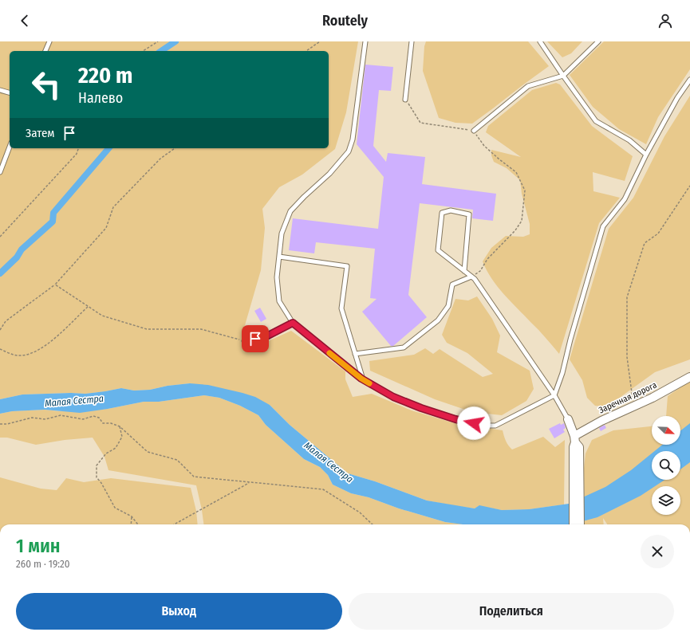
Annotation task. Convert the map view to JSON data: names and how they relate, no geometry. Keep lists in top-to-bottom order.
{
  "streets": {
    "street": ["Заречная дорога"]
  },
  "water": ["Малая Сестра"],
  "north": "bottom right",
  "page": {
    "header": "Routely",
    "turn": ["220 m", "Налево"],
    "then": "Затем",
    "heading": ["1 мин", "260 m · 19:20"],
    "buttons": ["Выход", "Поделиться"]
  }
}
